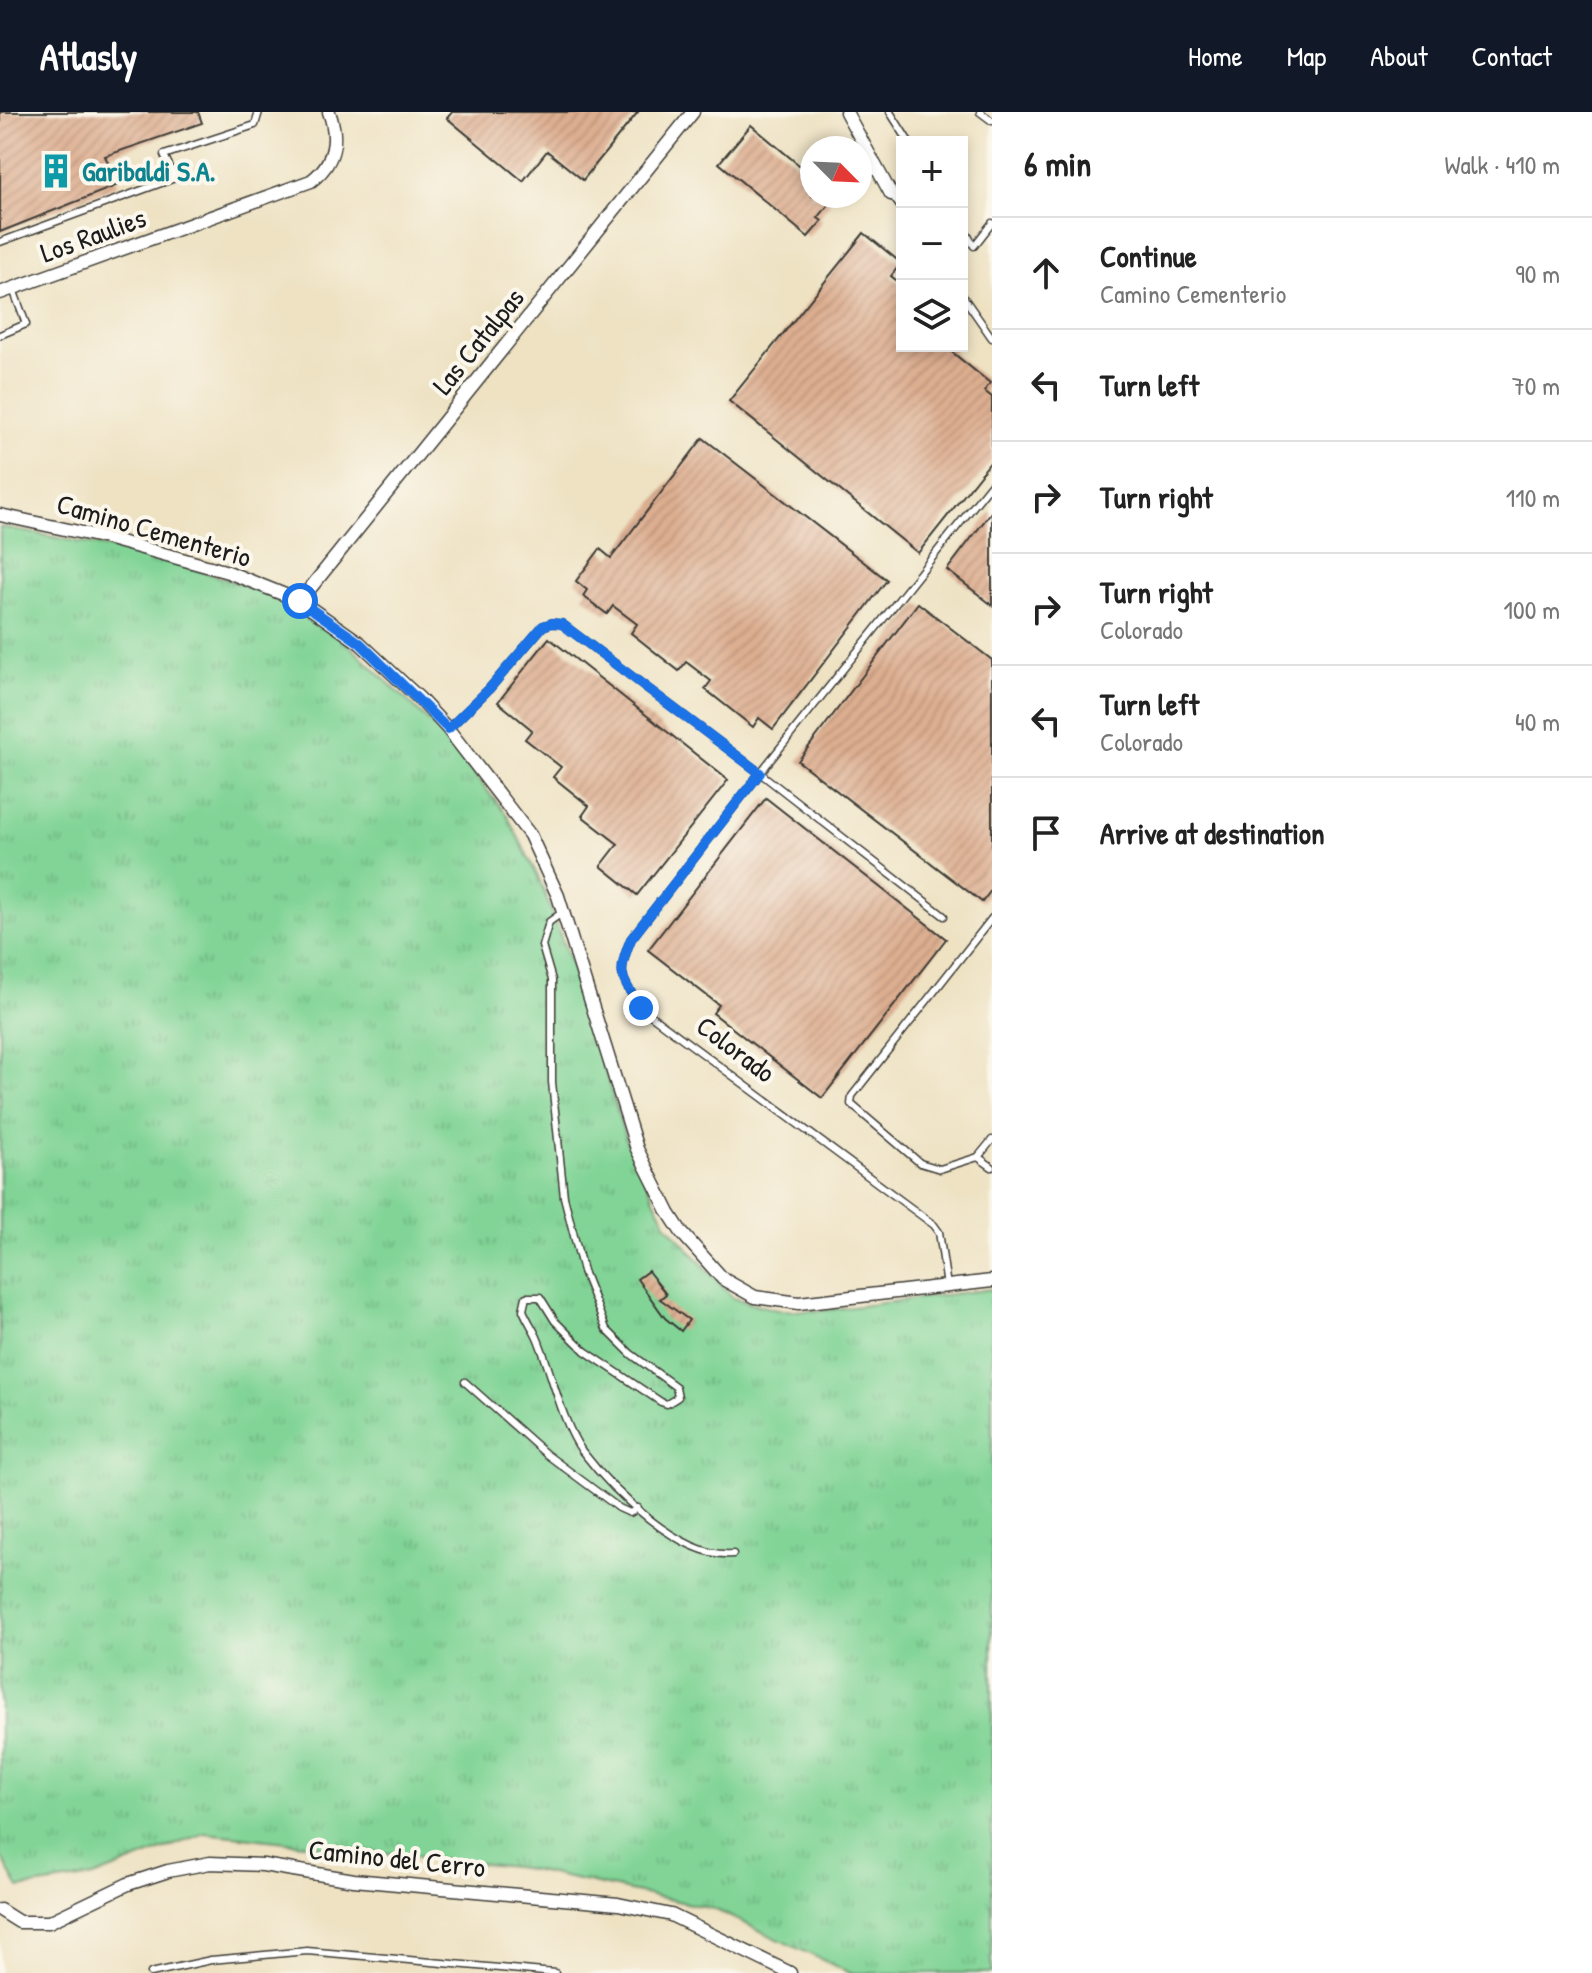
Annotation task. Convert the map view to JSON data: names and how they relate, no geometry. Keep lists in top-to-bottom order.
{
  "streets": {
    "street": [
      "Los Raulies",
      "Las Catalpas",
      "Camino Cementerio",
      "Camino del Cerro"
    ],
    "lane": ["Colorado"]
  },
  "crossings": [
    ["Las Catalpas", "Camino Cementerio"],
    ["Camino Cementerio", "Colorado"]
  ],
  "places": {
    "building": ["Garibaldi S.A."]
  },
  "north": "bottom right",
  "page": {
    "header": "Atlasly",
    "nav": [
      "Home",
      "Map",
      "About",
      "Contact"
    ],
    "heading": ["6 min", "Walk · 410 m"],
    "map_buttons": ["+", "−"],
    "list": [
      ["Continue", "Camino Cementerio", "90 m"],
      ["Turn left", "70 m"],
      ["Turn right", "110 m"],
      ["Turn right", "Colorado", "100 m"],
      ["Turn left", "Colorado", "40 m"],
      "Arrive at destination"
    ]
  }
}
